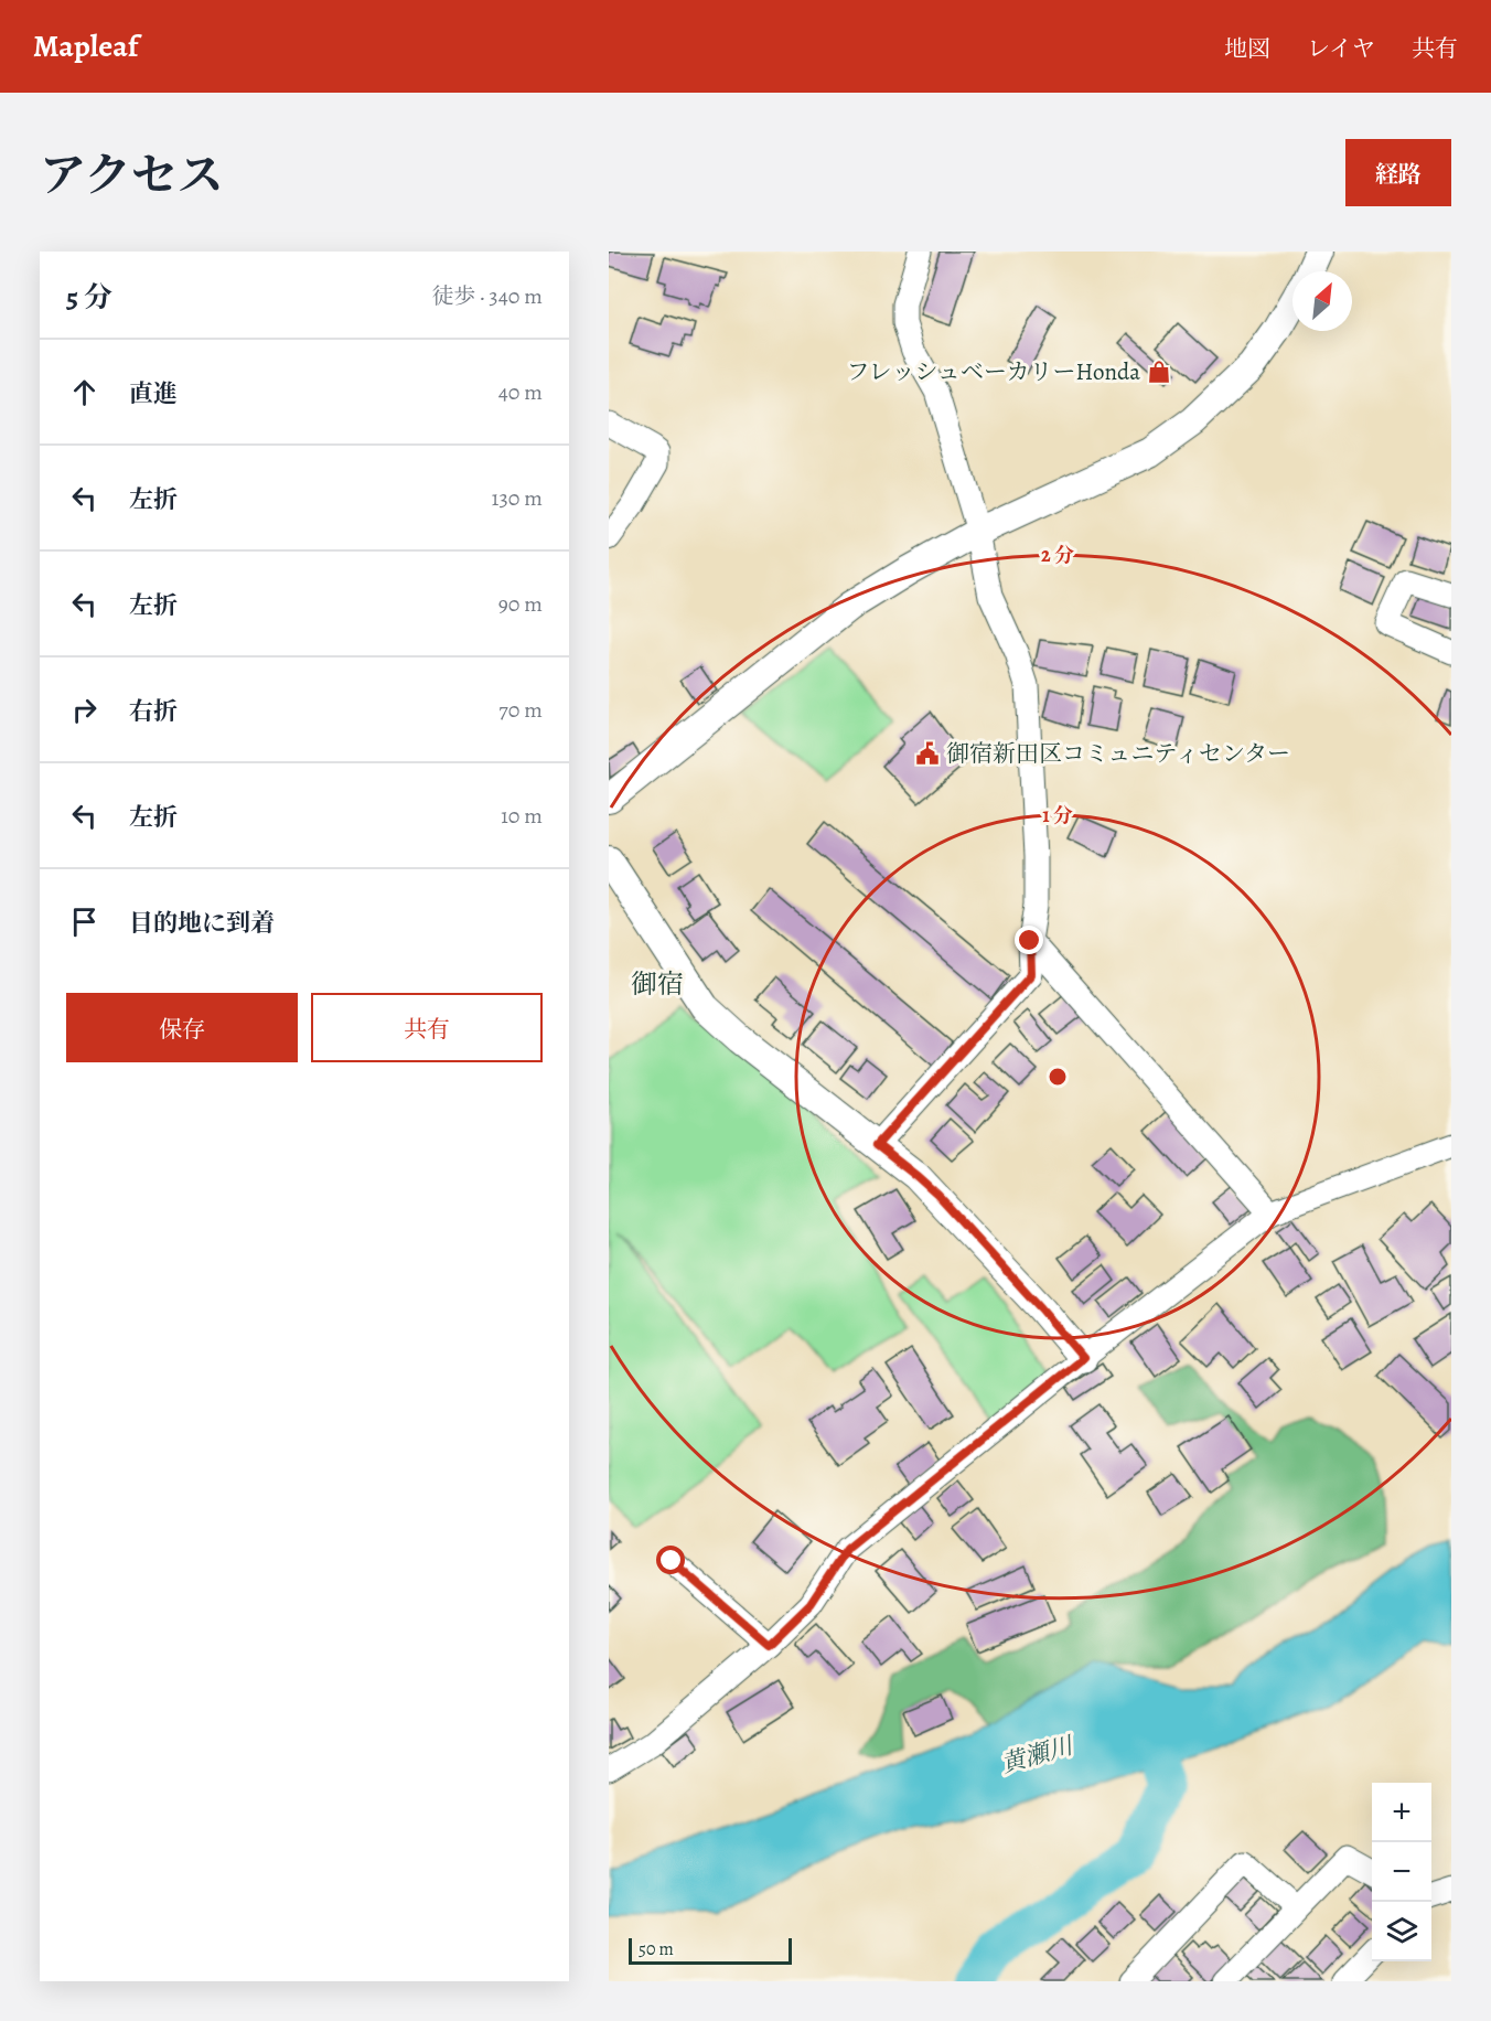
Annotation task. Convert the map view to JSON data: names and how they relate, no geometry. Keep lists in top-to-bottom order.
{
  "districts": ["御宿"],
  "water": ["黄瀬川"],
  "places": {
    "shop": ["フレッシュベーカリーHonda"],
    "public building": ["御宿新田区コミュニティセンター"]
  },
  "scale_bar": "50 m",
  "north": "top right",
  "page": {
    "header": "Mapleaf",
    "nav": ["地図", "レイヤ", "共有"],
    "title": "アクセス",
    "buttons": [
      "経路",
      ["保存", "共有"]
    ],
    "heading": ["5 分", "徒歩 · 340 m"],
    "list": [
      ["直進", "40 m"],
      ["左折", "130 m"],
      ["左折", "90 m"],
      ["右折", "70 m"],
      ["左折", "10 m"],
      "目的地に到着"
    ],
    "map_buttons": ["+", "−"],
    "scale": "50 m"
  },
  "rings": ["2 分", "1 分"]
}
